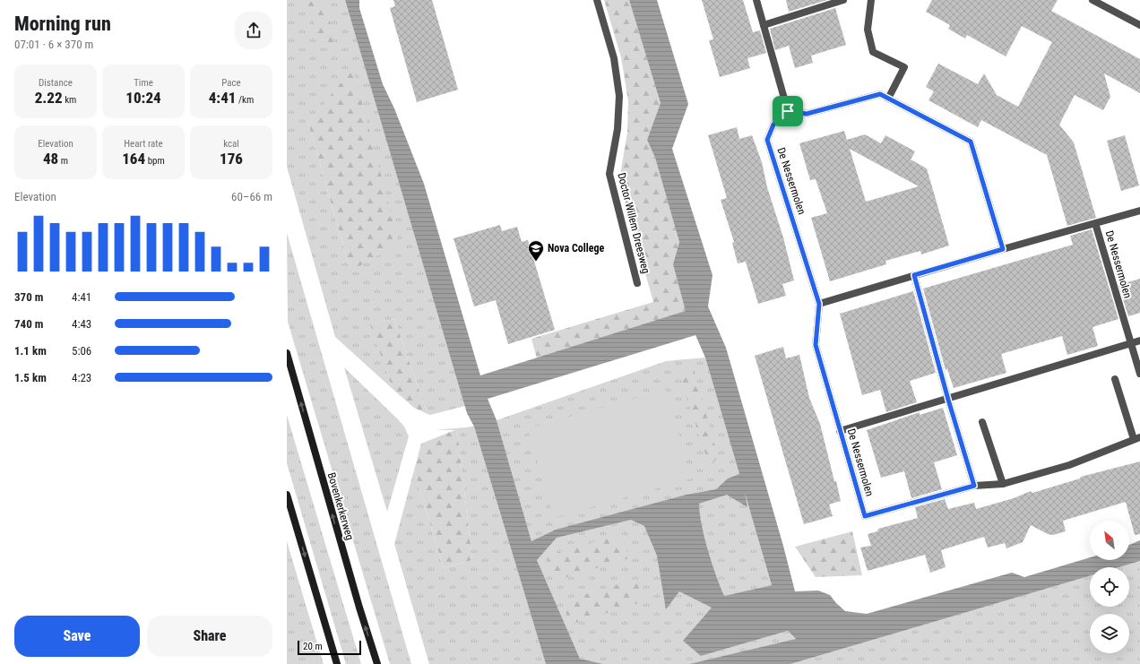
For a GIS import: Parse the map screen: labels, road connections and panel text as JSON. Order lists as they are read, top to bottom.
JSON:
{
  "streets": {
    "main road": ["Bovenkerkerweg"],
    "street": ["De Nessermolen", "Doctor Willem Dreesweg"]
  },
  "places": {
    "school or university": ["Nova College"]
  },
  "scale_bar": "20 m",
  "north": "top left",
  "page": {
    "heading": ["Morning run", "07:01 · 6 × 370 m"],
    "stats": [
      ["Distance", "2.22 km"],
      ["Time", "10:24"],
      ["Pace", "4:41 /km"],
      ["Elevation", "48 m"],
      ["Heart rate", "164 bpm"],
      ["kcal", "176"]
    ],
    "chart": ["Elevation", "60–66 m"],
    "list": [
      {
        "name": "370 m",
        "note": "4:41"
      },
      {
        "name": "740 m",
        "note": "4:43"
      },
      {
        "name": "1.1 km",
        "note": "5:06"
      },
      {
        "name": "1.5 km",
        "note": "4:23"
      }
    ],
    "buttons": ["Save", "Share"],
    "scale": "20 m"
  }
}
